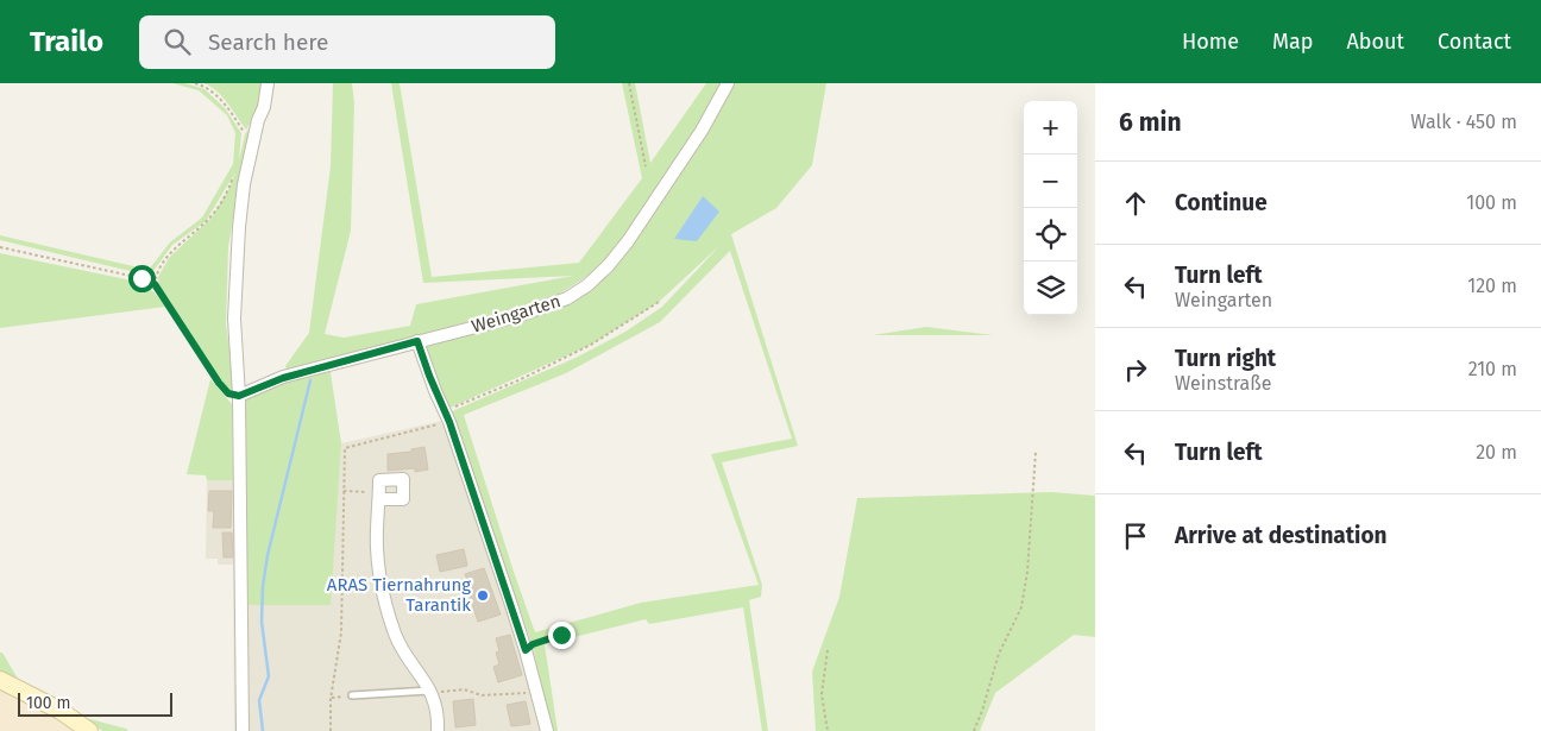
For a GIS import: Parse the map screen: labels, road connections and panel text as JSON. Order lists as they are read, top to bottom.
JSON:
{
  "streets": {
    "street": ["Weingarten"]
  },
  "places": ["ARAS Tiernahrung Tarantik"],
  "scale_bar": "100 m",
  "page": {
    "header": "Trailo",
    "search": "Search here",
    "nav": [
      "Home",
      "Map",
      "About",
      "Contact"
    ],
    "heading": ["6 min", "Walk · 450 m"],
    "map_buttons": ["+", "−"],
    "list": [
      ["Continue", "100 m"],
      ["Turn left", "Weingarten", "120 m"],
      ["Turn right", "Weinstraße", "210 m"],
      ["Turn left", "20 m"],
      "Arrive at destination"
    ],
    "scale": "100 m"
  }
}
